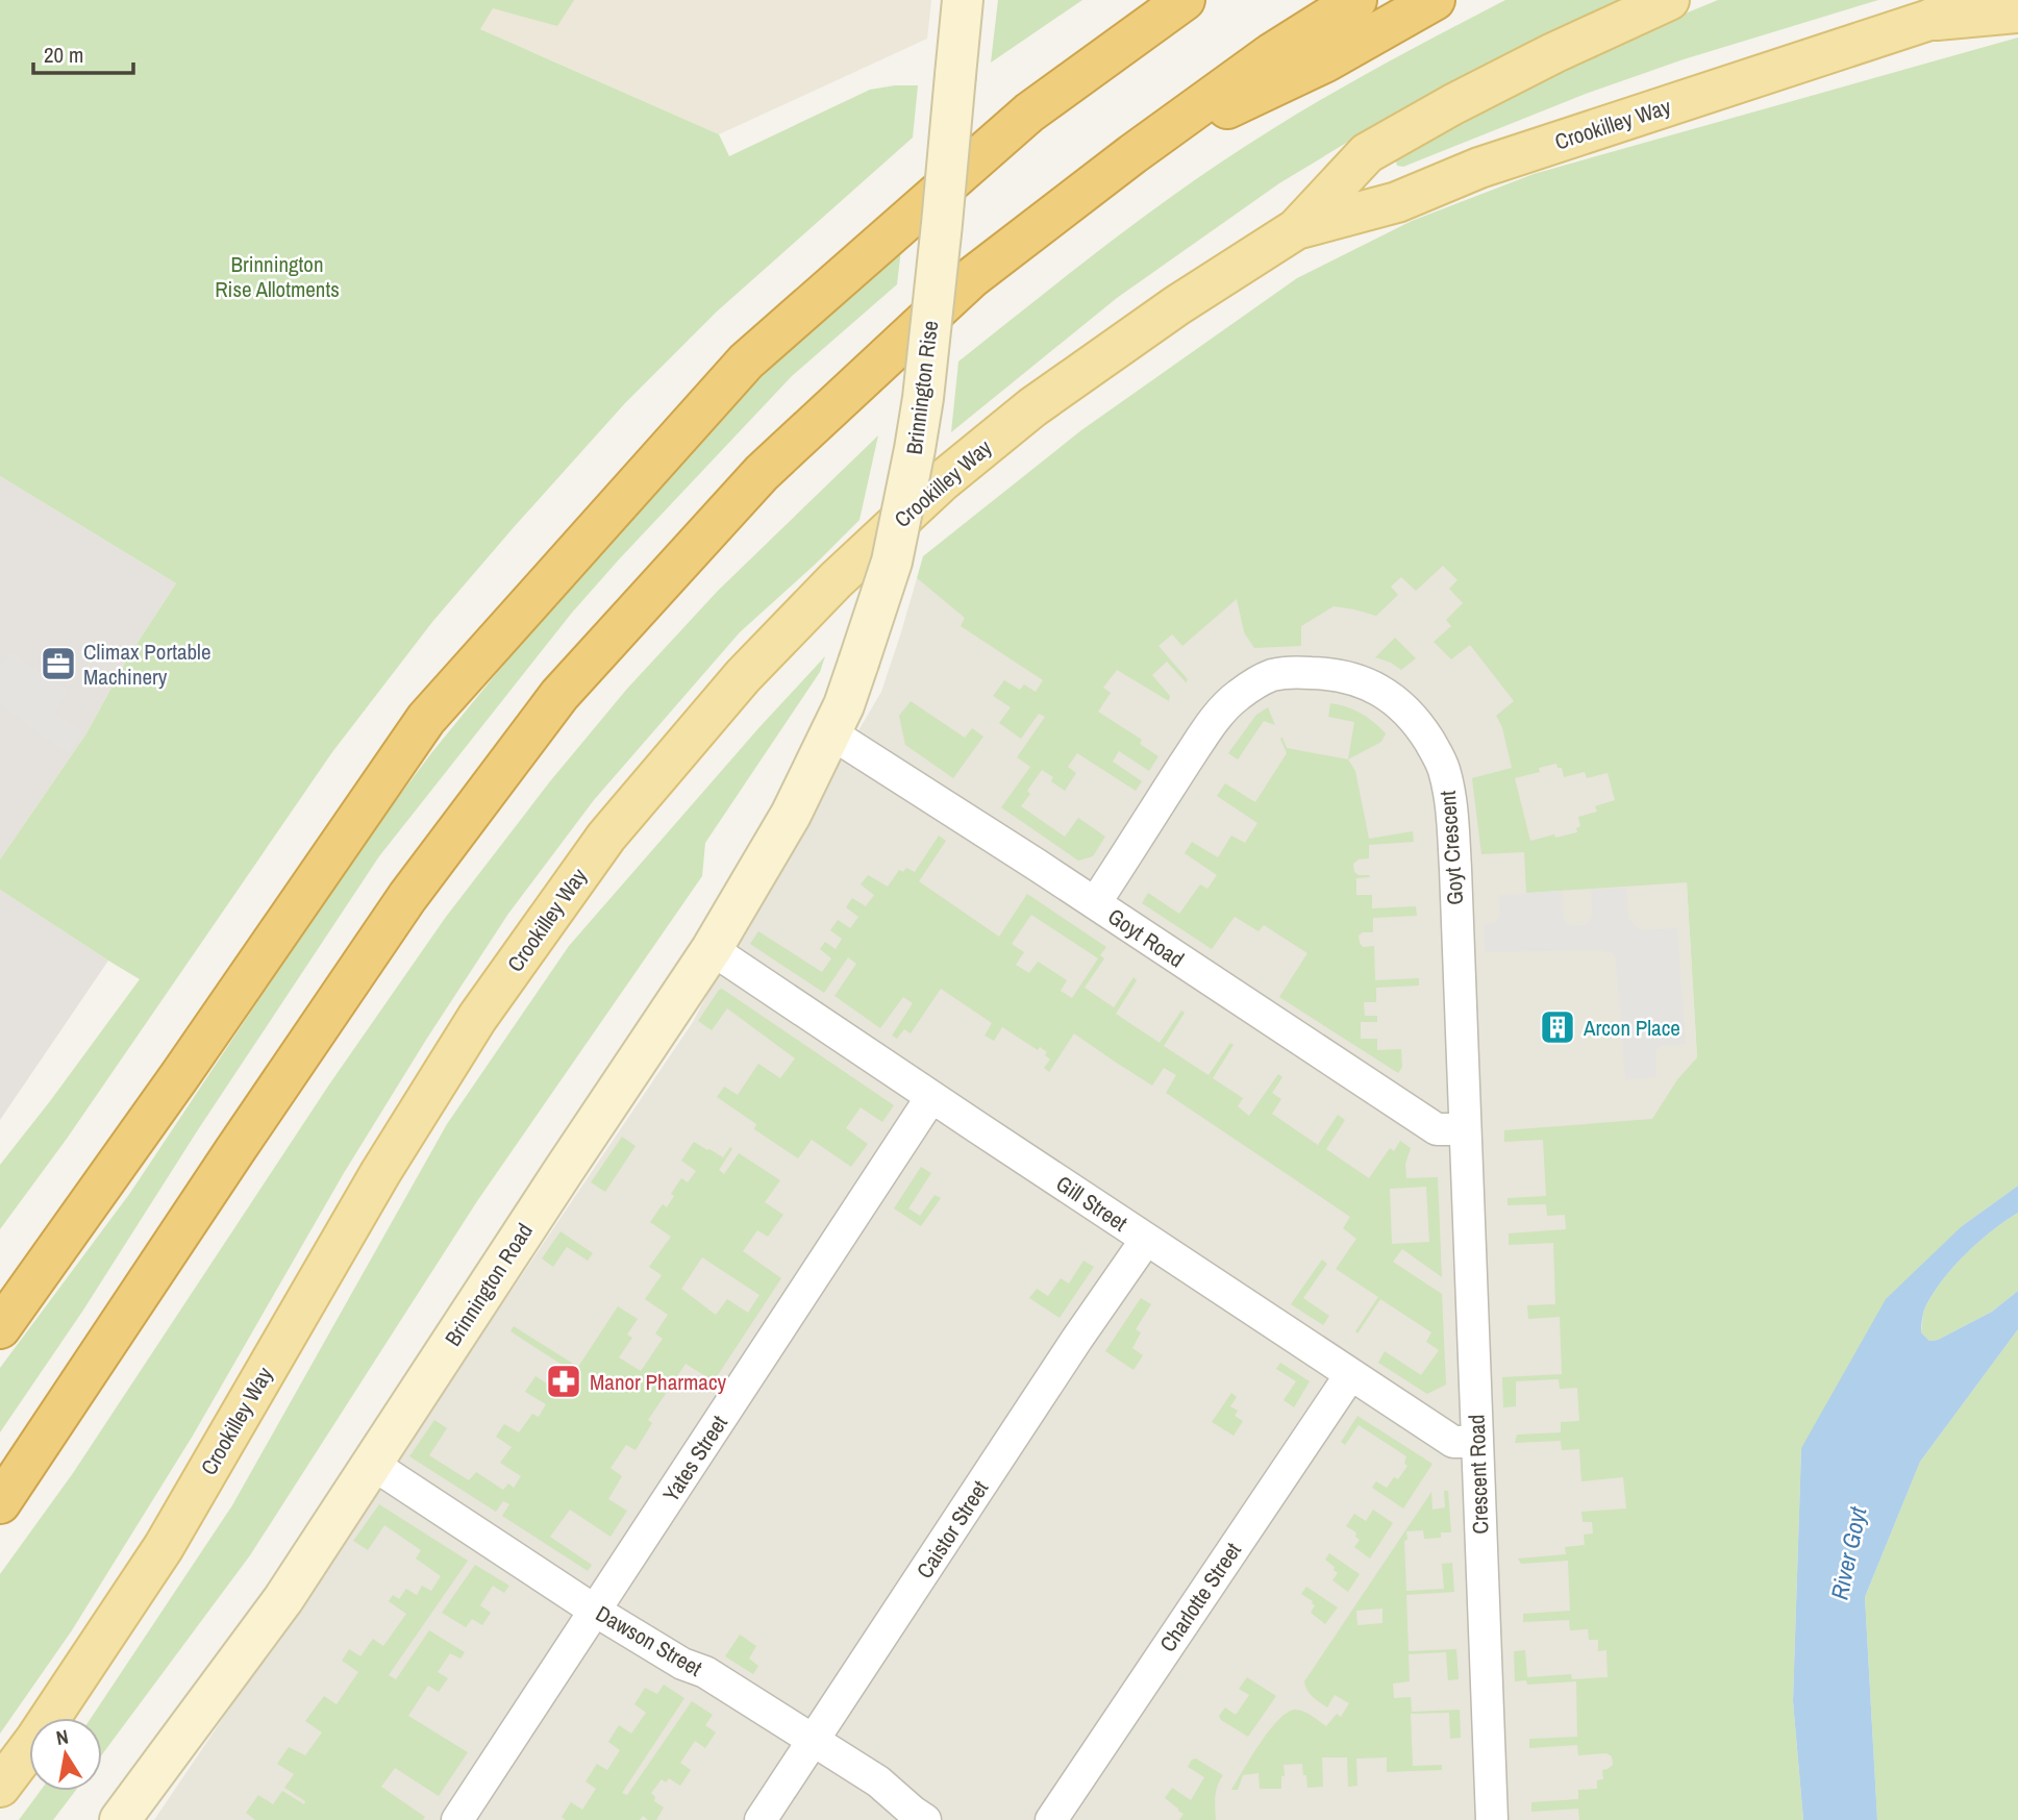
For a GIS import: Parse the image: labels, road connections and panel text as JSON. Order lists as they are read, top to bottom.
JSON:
{
  "streets": {
    "main road": ["Crookilley Way"],
    "street": [
      "Brinnington Rise",
      "Goyt Crescent",
      "Goyt Road",
      "Gill Street",
      "Brinnington Road",
      "Yates Street",
      "Crescent Road",
      "Caistor Street",
      "Charlotte Street",
      "Dawson Street"
    ]
  },
  "crossings": [
    ["Brinnington Rise", "Goyt Road"],
    ["Brinnington Rise", "Brinnington Road"],
    ["Goyt Crescent", "Goyt Road"],
    ["Goyt Crescent", "Crescent Road"],
    ["Goyt Road", "Brinnington Road"],
    ["Goyt Road", "Crescent Road"],
    ["Gill Street", "Brinnington Road"],
    ["Gill Street", "Yates Street"],
    ["Gill Street", "Crescent Road"],
    ["Gill Street", "Caistor Street"],
    ["Gill Street", "Charlotte Street"],
    ["Brinnington Road", "Dawson Street"],
    ["Yates Street", "Dawson Street"],
    ["Caistor Street", "Dawson Street"]
  ],
  "water": ["River Goyt"],
  "parks": ["Brinnington Rise Allotments"],
  "places": {
    "office": ["Climax Portable Machinery"],
    "building": ["Arcon Place"],
    "pharmacy": ["Manor Pharmacy"]
  },
  "scale_bar": "20 m",
  "north": "top"
}
